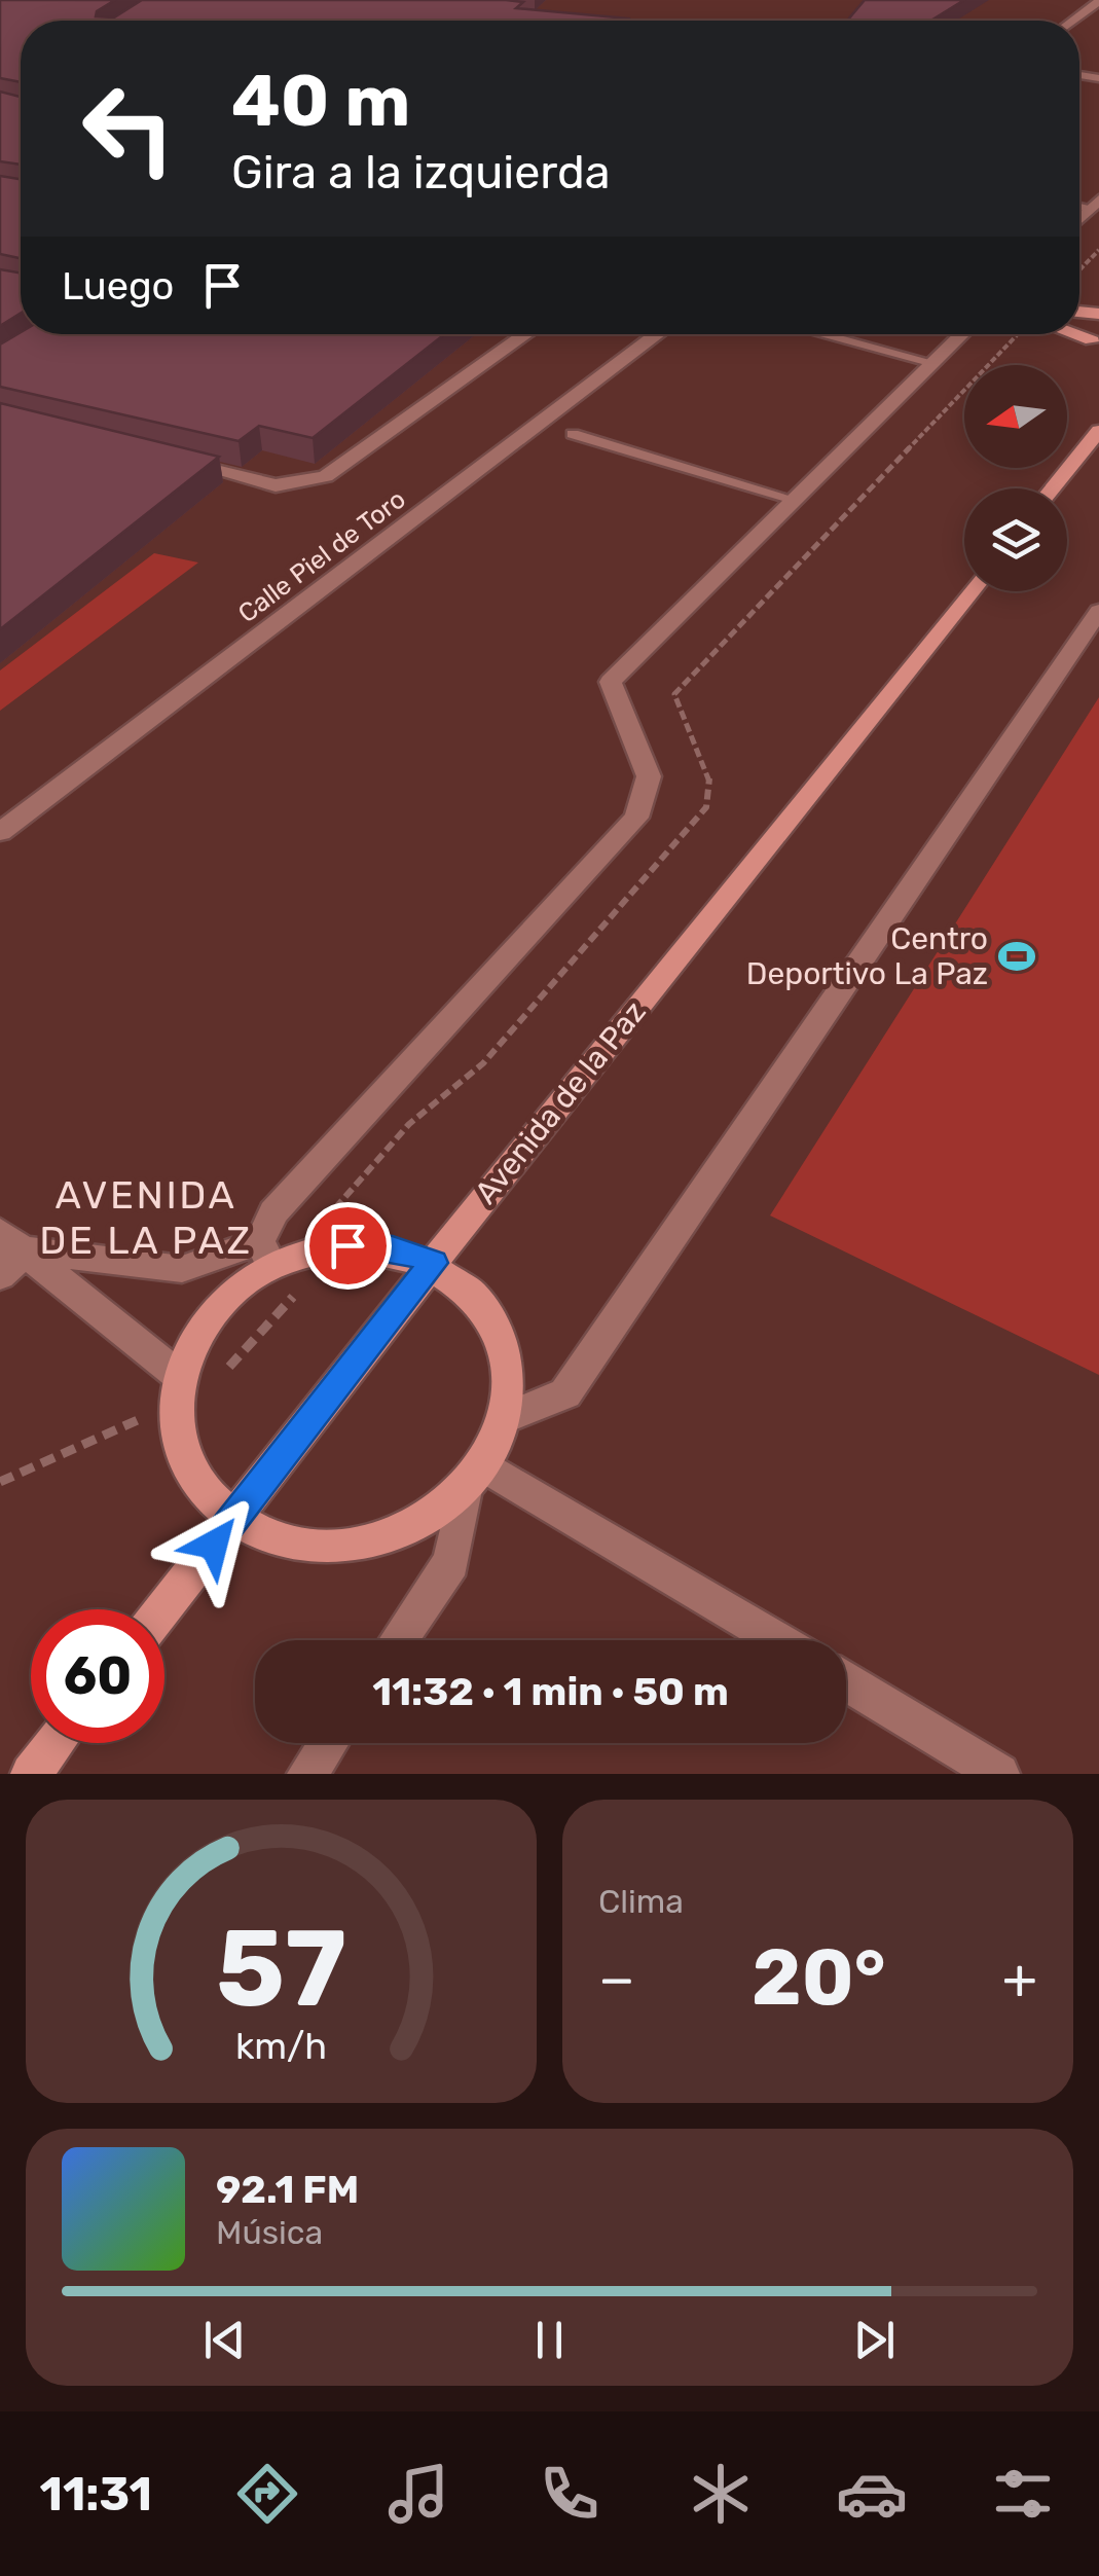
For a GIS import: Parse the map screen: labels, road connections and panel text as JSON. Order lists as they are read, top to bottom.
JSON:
{
  "streets": {
    "main road": ["Avenida de la Paz"],
    "street": ["Calle Piel de Toro"]
  },
  "districts": ["AVENIDA DE LA PAZ"],
  "places": {
    "sports": ["Centro Deportivo La Paz"]
  },
  "north": "left",
  "page": {
    "turn": ["40 m", "Gira a la izquierda"],
    "then": "Luego",
    "limit": "60",
    "trip": "11:32 · 1 min · 50 m",
    "tile": "Clima",
    "heat": ["−", "20°", "+"],
    "song": ["92.1 FM", "Música"],
    "tabs": "11:31",
    "gauge": ["57", "km/h"]
  }
}
